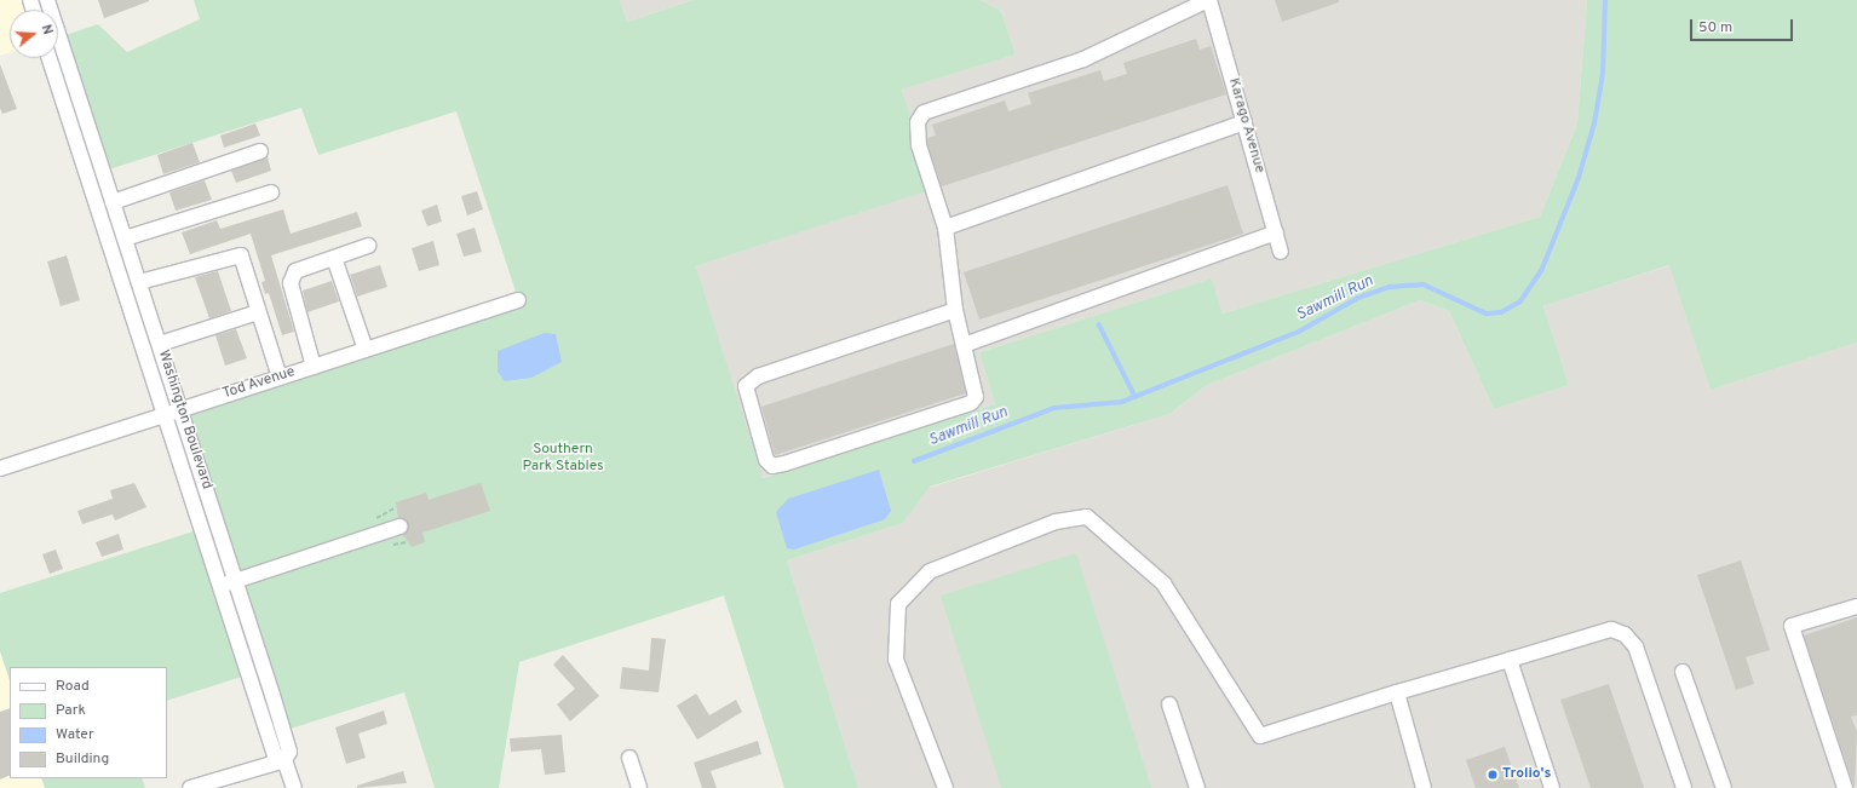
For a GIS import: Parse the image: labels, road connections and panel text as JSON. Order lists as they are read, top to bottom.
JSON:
{
  "streets": {
    "street": ["Karago Avenue", "Tod Avenue", "Washington Boulevard"]
  },
  "crossings": [
    ["Tod Avenue", "Washington Boulevard"]
  ],
  "water": ["Sawmill Run"],
  "parks": ["Southern Park Stables"],
  "places": ["Trolio's"],
  "legend": [
    "Road",
    "Park",
    "Water",
    "Building"
  ],
  "scale_bar": "50 m",
  "north": "right"
}
